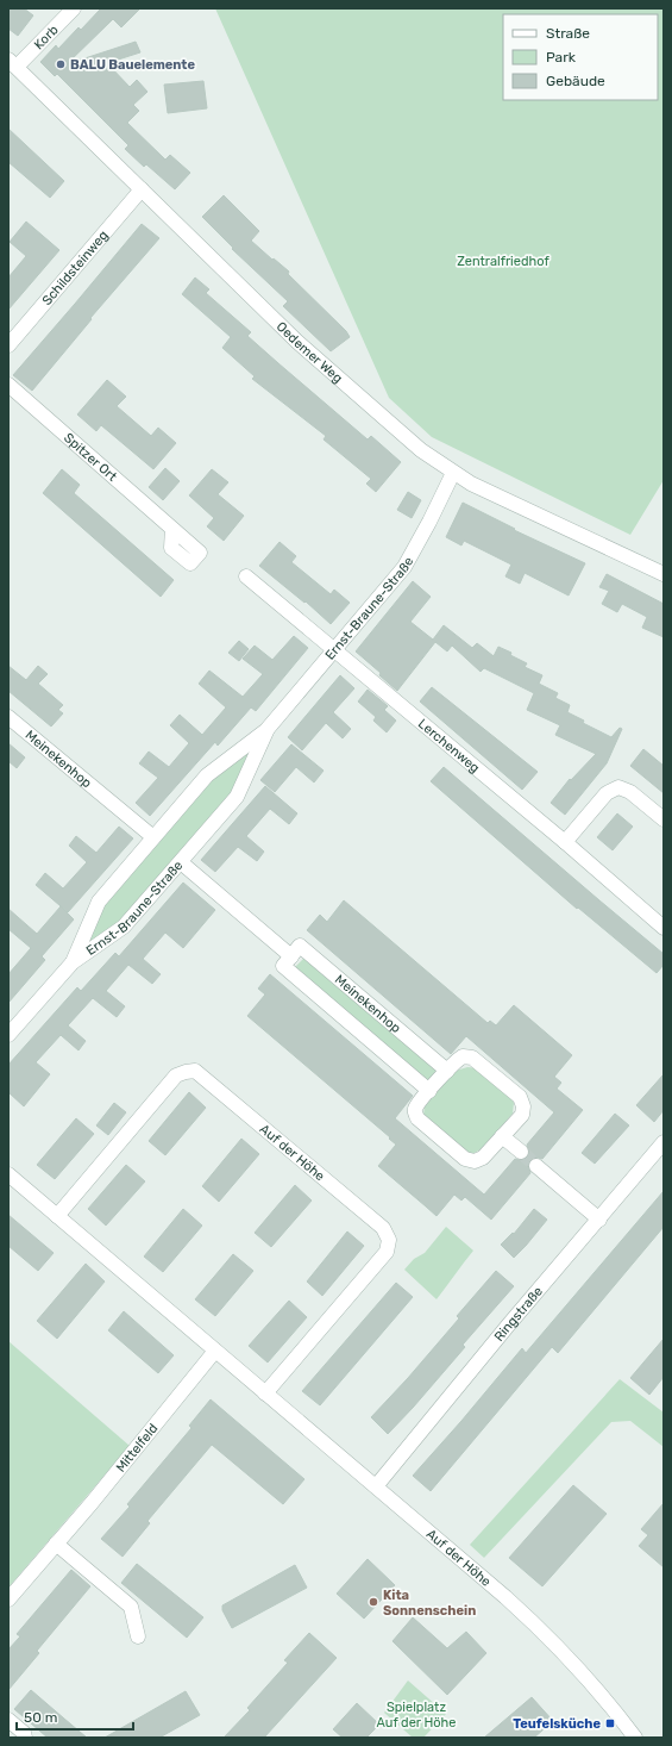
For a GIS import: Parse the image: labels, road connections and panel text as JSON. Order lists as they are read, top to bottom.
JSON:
{
  "streets": {
    "street": [
      "Korb",
      "Schildsteinweg",
      "Oedemer Weg",
      "Spitzer Ort",
      "Ernst-Braune-Straße",
      "Lerchenweg",
      "Meinekenhop",
      "Auf der Höhe",
      "Ringstraße",
      "Mittelfeld"
    ]
  },
  "crossings": [
    ["Korb", "Oedemer Weg"],
    ["Schildsteinweg", "Oedemer Weg"],
    ["Oedemer Weg", "Ernst-Braune-Straße"],
    ["Ernst-Braune-Straße", "Lerchenweg"],
    ["Ernst-Braune-Straße", "Meinekenhop"],
    ["Auf der Höhe", "Ringstraße"],
    ["Auf der Höhe", "Mittelfeld"]
  ],
  "parks": ["Zentralfriedhof", "Spielplatz Auf der Höhe"],
  "places": {
    "other": ["BALU Bauelemente", "Kita Sonnenschein"],
    "transit": ["Teufelsküche"]
  },
  "legend": ["Straße", "Park", "Gebäude"],
  "scale_bar": "50 m"
}
